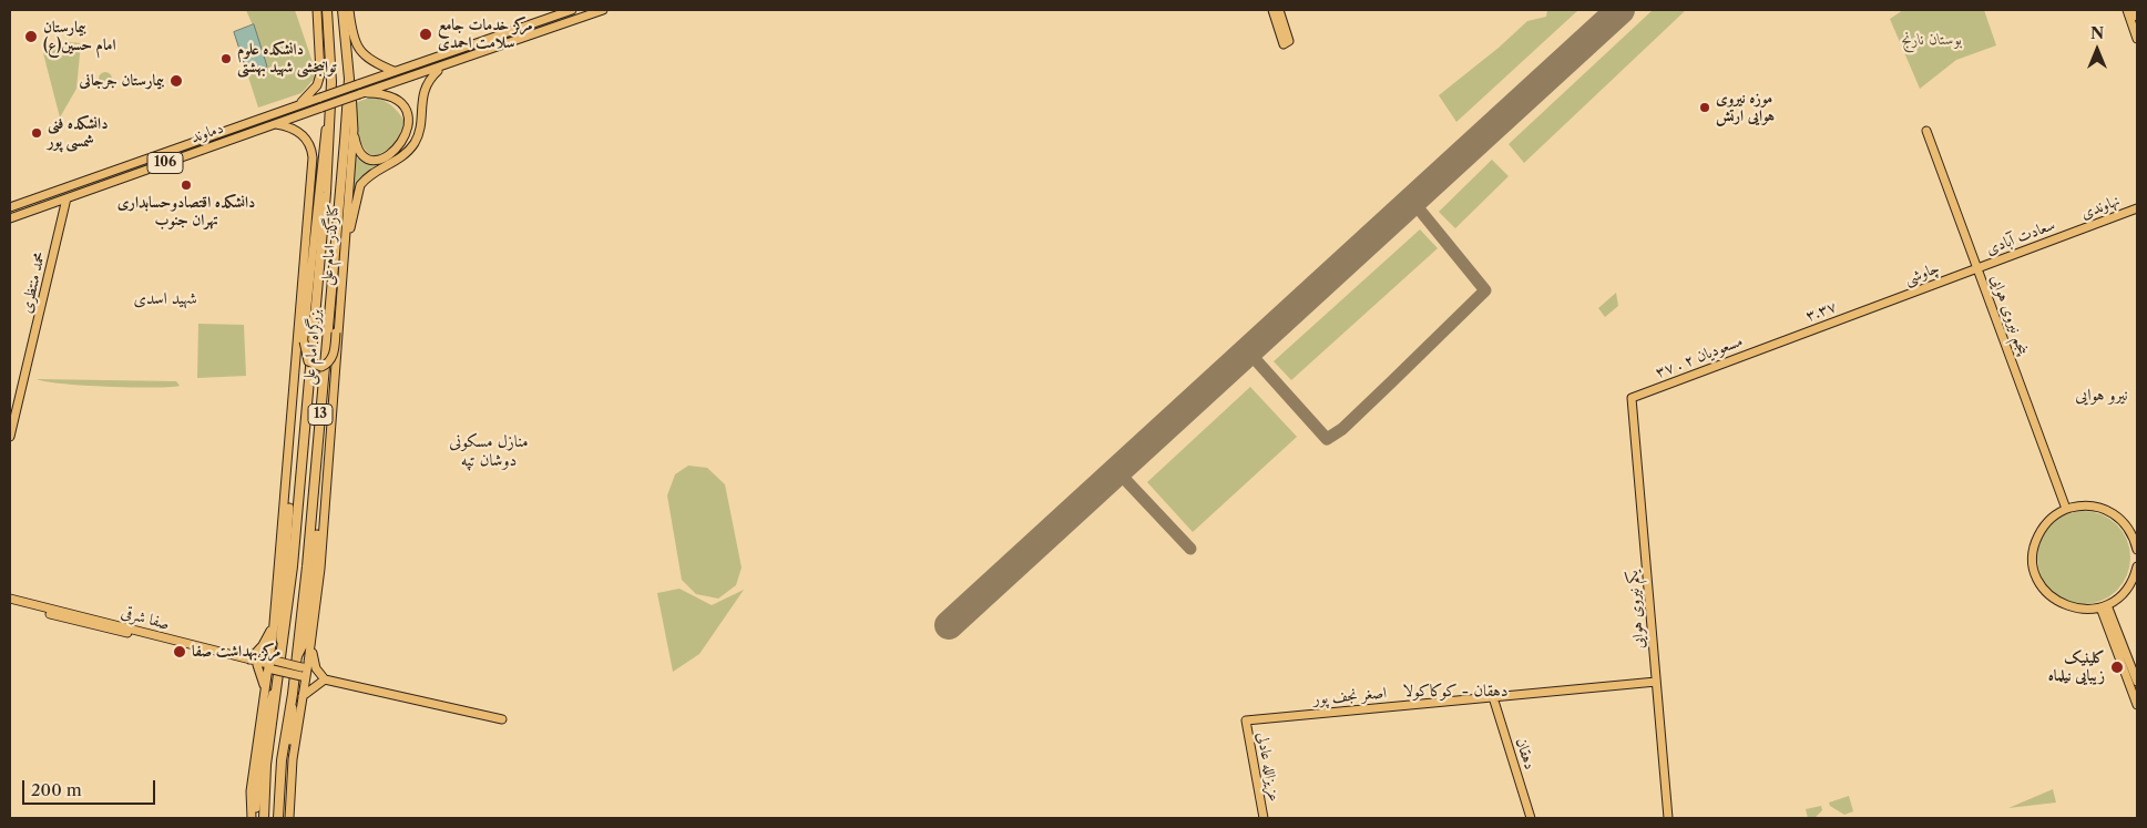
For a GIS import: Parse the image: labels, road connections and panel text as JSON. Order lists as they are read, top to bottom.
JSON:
{
  "streets": {
    "highway": ["بزرگراه امام علی", "13"],
    "main road": [
      "دماوند",
      "106",
      "نهاوندی",
      "سعادت آبادی",
      "کنارگذر امام علی",
      "چاوشی",
      "محمد منتظری",
      "۳.۳۷",
      "پنجم نیروی هوایی",
      "مسعودیان ۲ . ۳۷",
      "یکم نیروی هوایی",
      "صفا شرقی",
      "اصغر نجف پور",
      "دهقان",
      "عزیزالله عادلی"
    ]
  },
  "crossings": [
    ["دماوند", "106"],
    ["دماوند", "محمد منتظری"],
    ["نهاوندی", "سعادت آبادی"],
    ["سعادت آبادی", "چاوشی"],
    ["سعادت آبادی", "پنجم نیروی هوایی"],
    ["کنارگذر امام علی", "بزرگراه امام علی"],
    ["چاوشی", "۳.۳۷"],
    ["چاوشی", "پنجم نیروی هوایی"],
    ["۳.۳۷", "مسعودیان ۲ . ۳۷"],
    ["بزرگراه امام علی", "صفا شرقی"],
    ["مسعودیان ۲ . ۳۷", "یکم نیروی هوایی"],
    ["یکم نیروی هوایی", "اصغر نجف پور"],
    ["اصغر نجف پور", "دهقان"],
    ["اصغر نجف پور", "عزیزالله عادلی"]
  ],
  "districts": [
    "شهید اسدی",
    "نیرو هوایی",
    "منازل مسکونی دوشان تپه",
    "دهقان - کوکاکولا"
  ],
  "parks": ["بوستان نارنج"],
  "places": [
    "مرکز خدمات جامع سلامت احمدی",
    "بیمارستان امام حسین(ع)",
    "دانشکده علوم توانبخشی شهید بهشتی",
    "بیمارستان جرجانی",
    "موزه نیروی هوایی ارتش",
    "دانشکده فنی شمسی پور",
    "دانشکده اقتصادوحسابداری تهران جنوب",
    "مرکز بهداشت صفا",
    "کلینیک زیبایی نیلماه"
  ],
  "scale_bar": "200 m",
  "north": "top"
}
